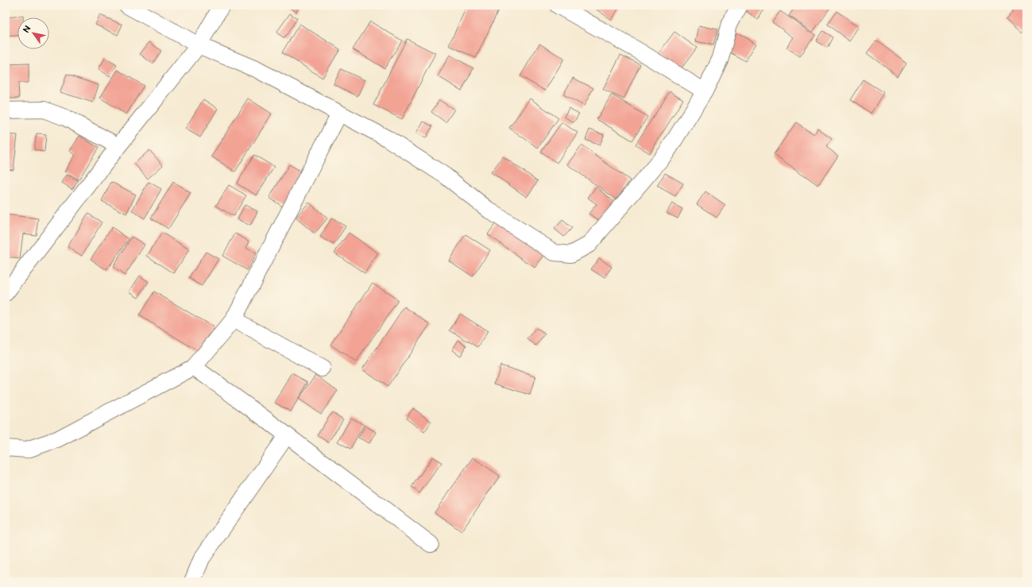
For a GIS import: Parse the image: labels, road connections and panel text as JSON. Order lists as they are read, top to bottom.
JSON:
{
  "north": "top left"
}
